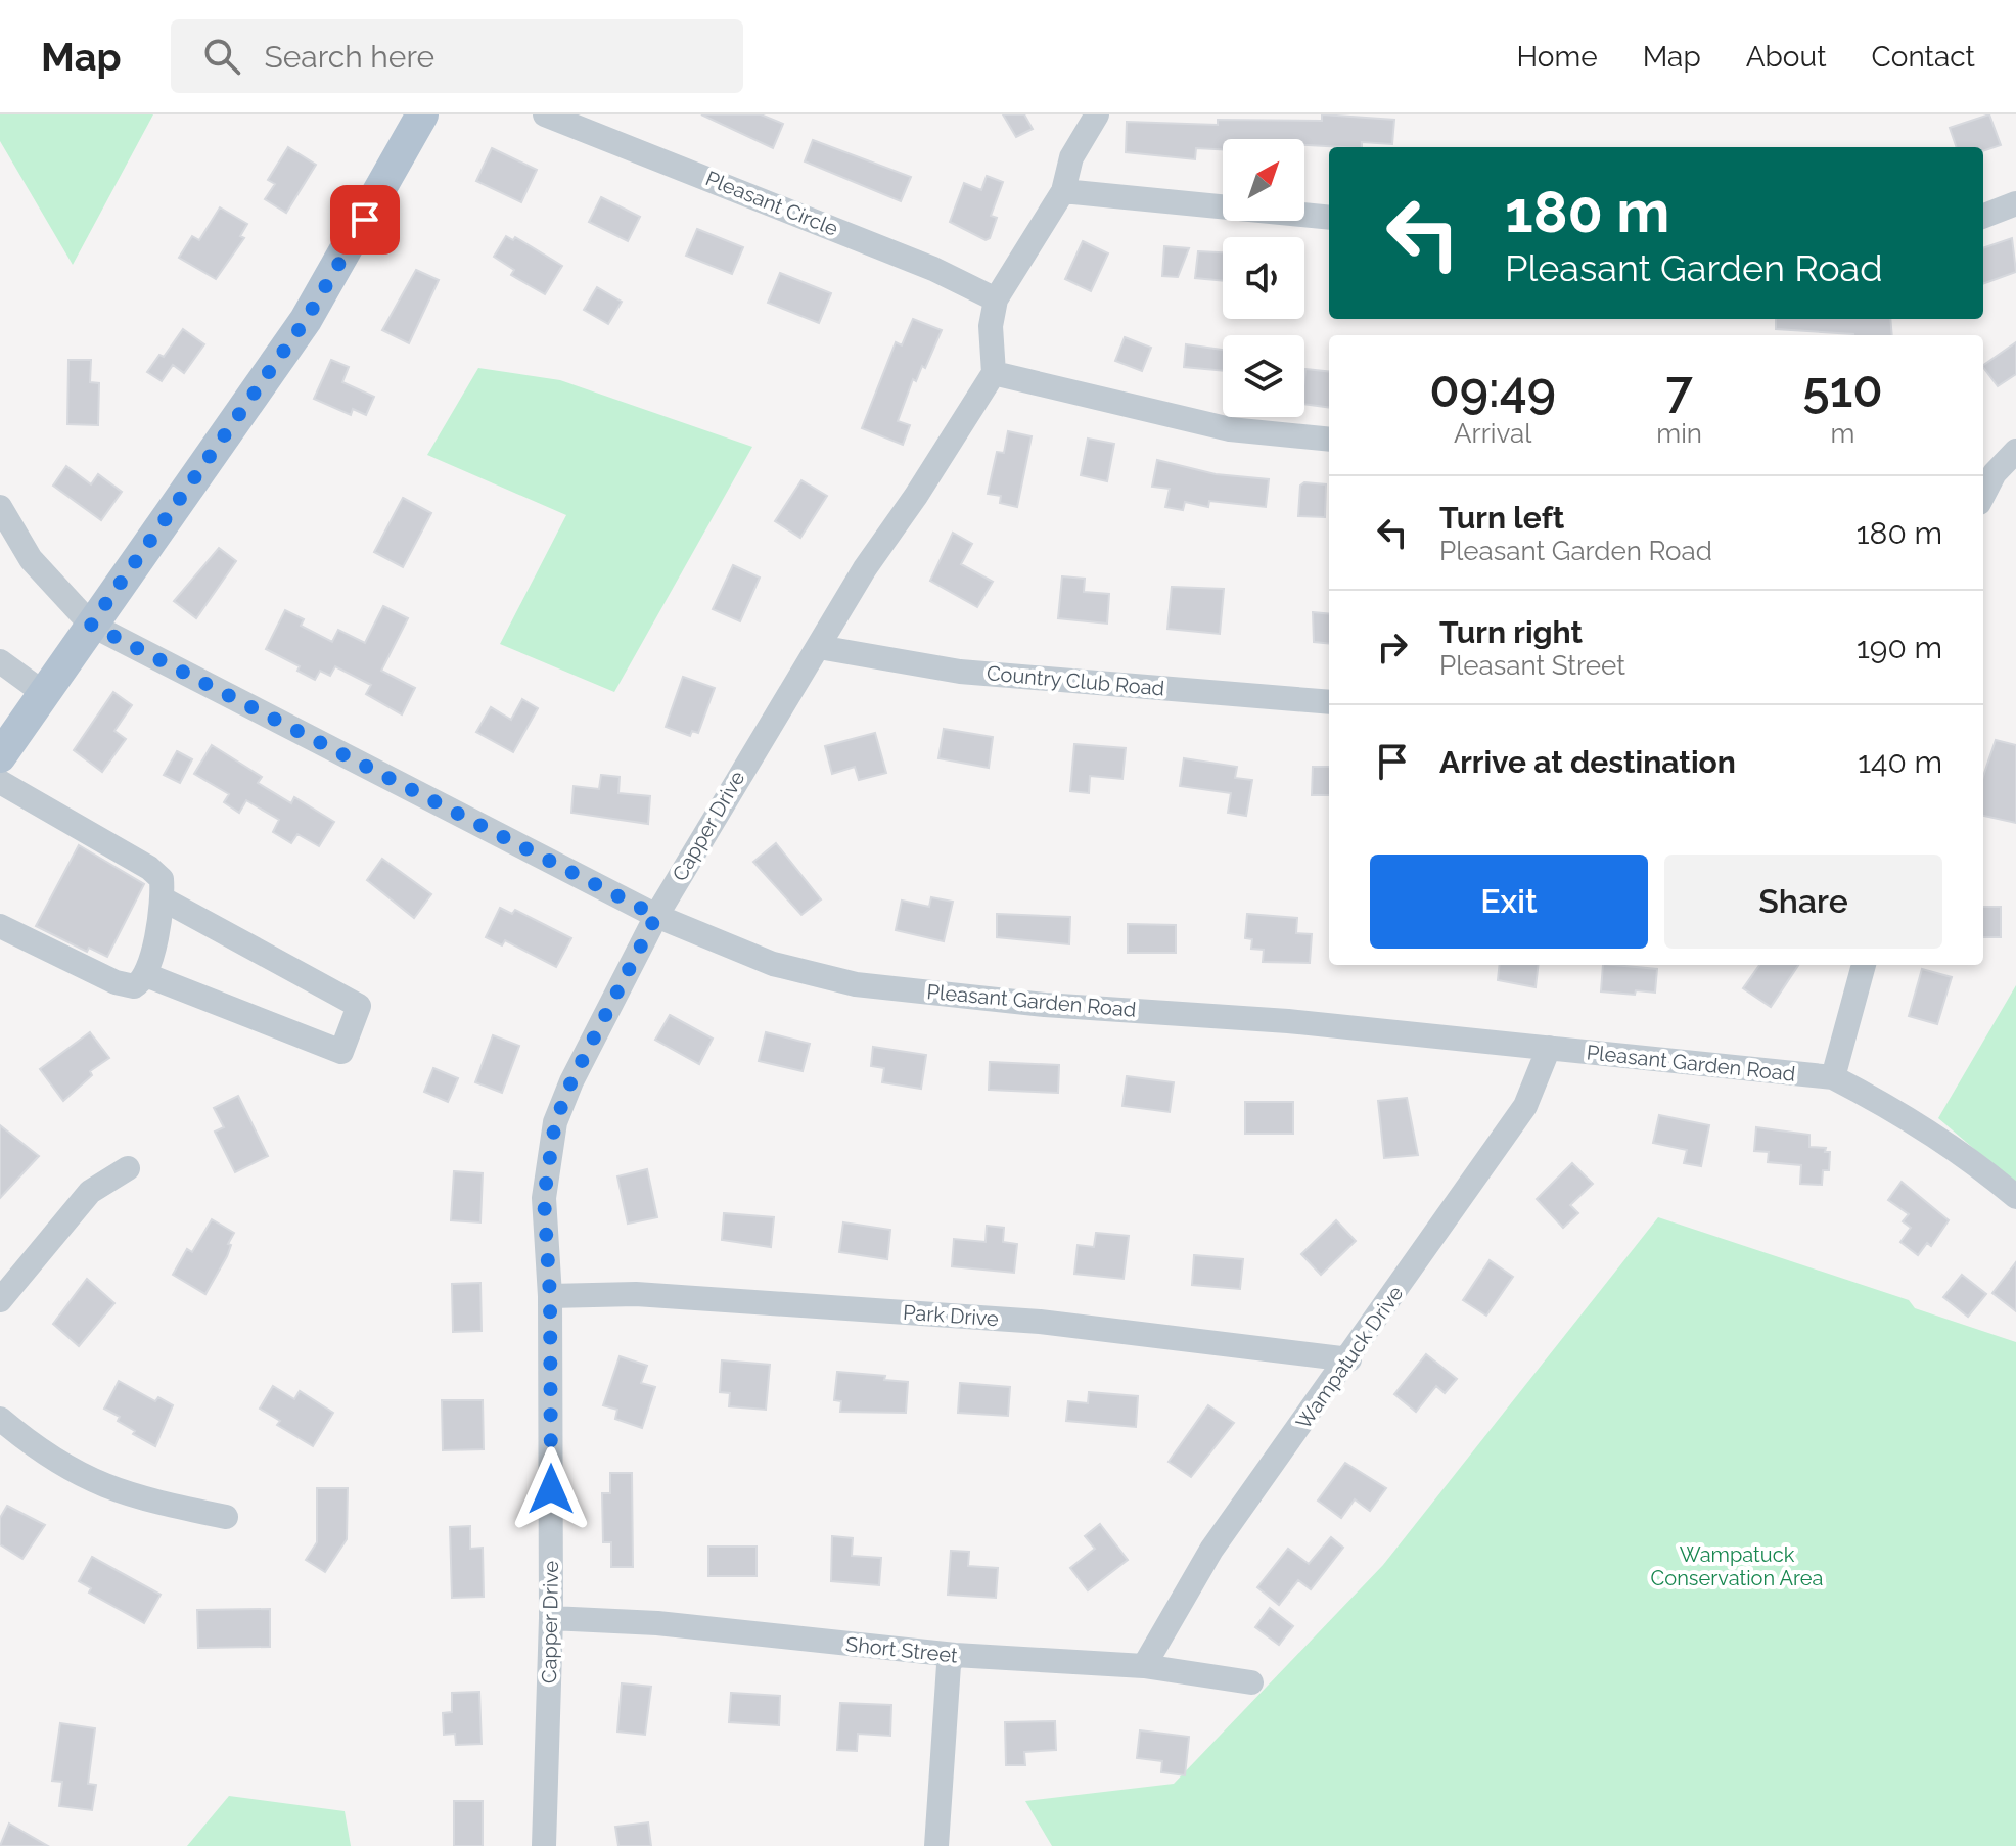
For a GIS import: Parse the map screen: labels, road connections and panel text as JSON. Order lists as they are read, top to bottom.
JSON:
{
  "streets": {
    "street": [
      "Pleasant Circle",
      "Country Club Road",
      "Capper Drive",
      "Pleasant Garden Road",
      "Park Drive",
      "Wampatuck Drive",
      "Short Street"
    ]
  },
  "crossings": [
    ["Country Club Road", "Capper Drive"],
    ["Capper Drive", "Pleasant Garden Road"],
    ["Capper Drive", "Park Drive"],
    ["Capper Drive", "Short Street"],
    ["Pleasant Garden Road", "Wampatuck Drive"],
    ["Park Drive", "Wampatuck Drive"],
    ["Wampatuck Drive", "Short Street"]
  ],
  "parks": ["Wampatuck Conservation Area"],
  "north": "top right",
  "page": {
    "header": "Map",
    "search": "Search here",
    "nav": [
      "Home",
      "Map",
      "About",
      "Contact"
    ],
    "turn": ["180 m", "Pleasant Garden Road"],
    "eta": [
      "09:49",
      "Arrival",
      "7",
      "min",
      "510",
      "m"
    ],
    "list": [
      {
        "name": "Turn left",
        "note": "Pleasant Garden Road",
        "value": "180 m"
      },
      {
        "name": "Turn right",
        "note": "Pleasant Street",
        "value": "190 m"
      },
      {
        "name": "Arrive at destination",
        "value": "140 m"
      }
    ],
    "buttons": ["Exit", "Share"]
  }
}
